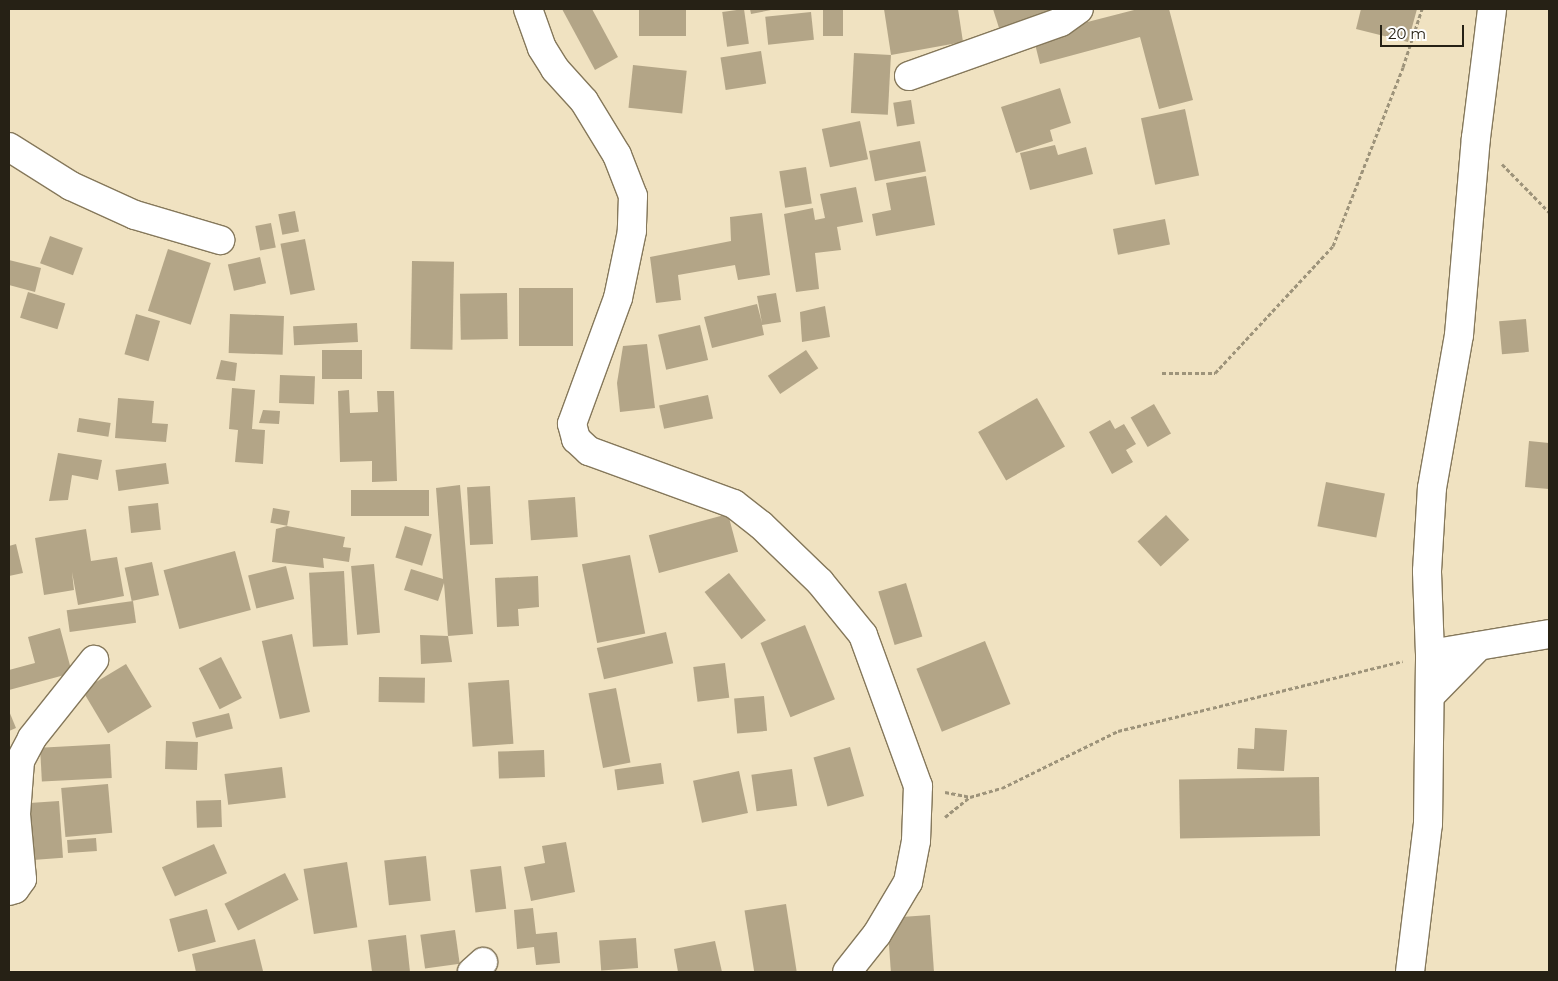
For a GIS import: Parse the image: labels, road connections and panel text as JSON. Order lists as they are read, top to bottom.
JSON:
{
  "scale_bar": "20 m"
}
